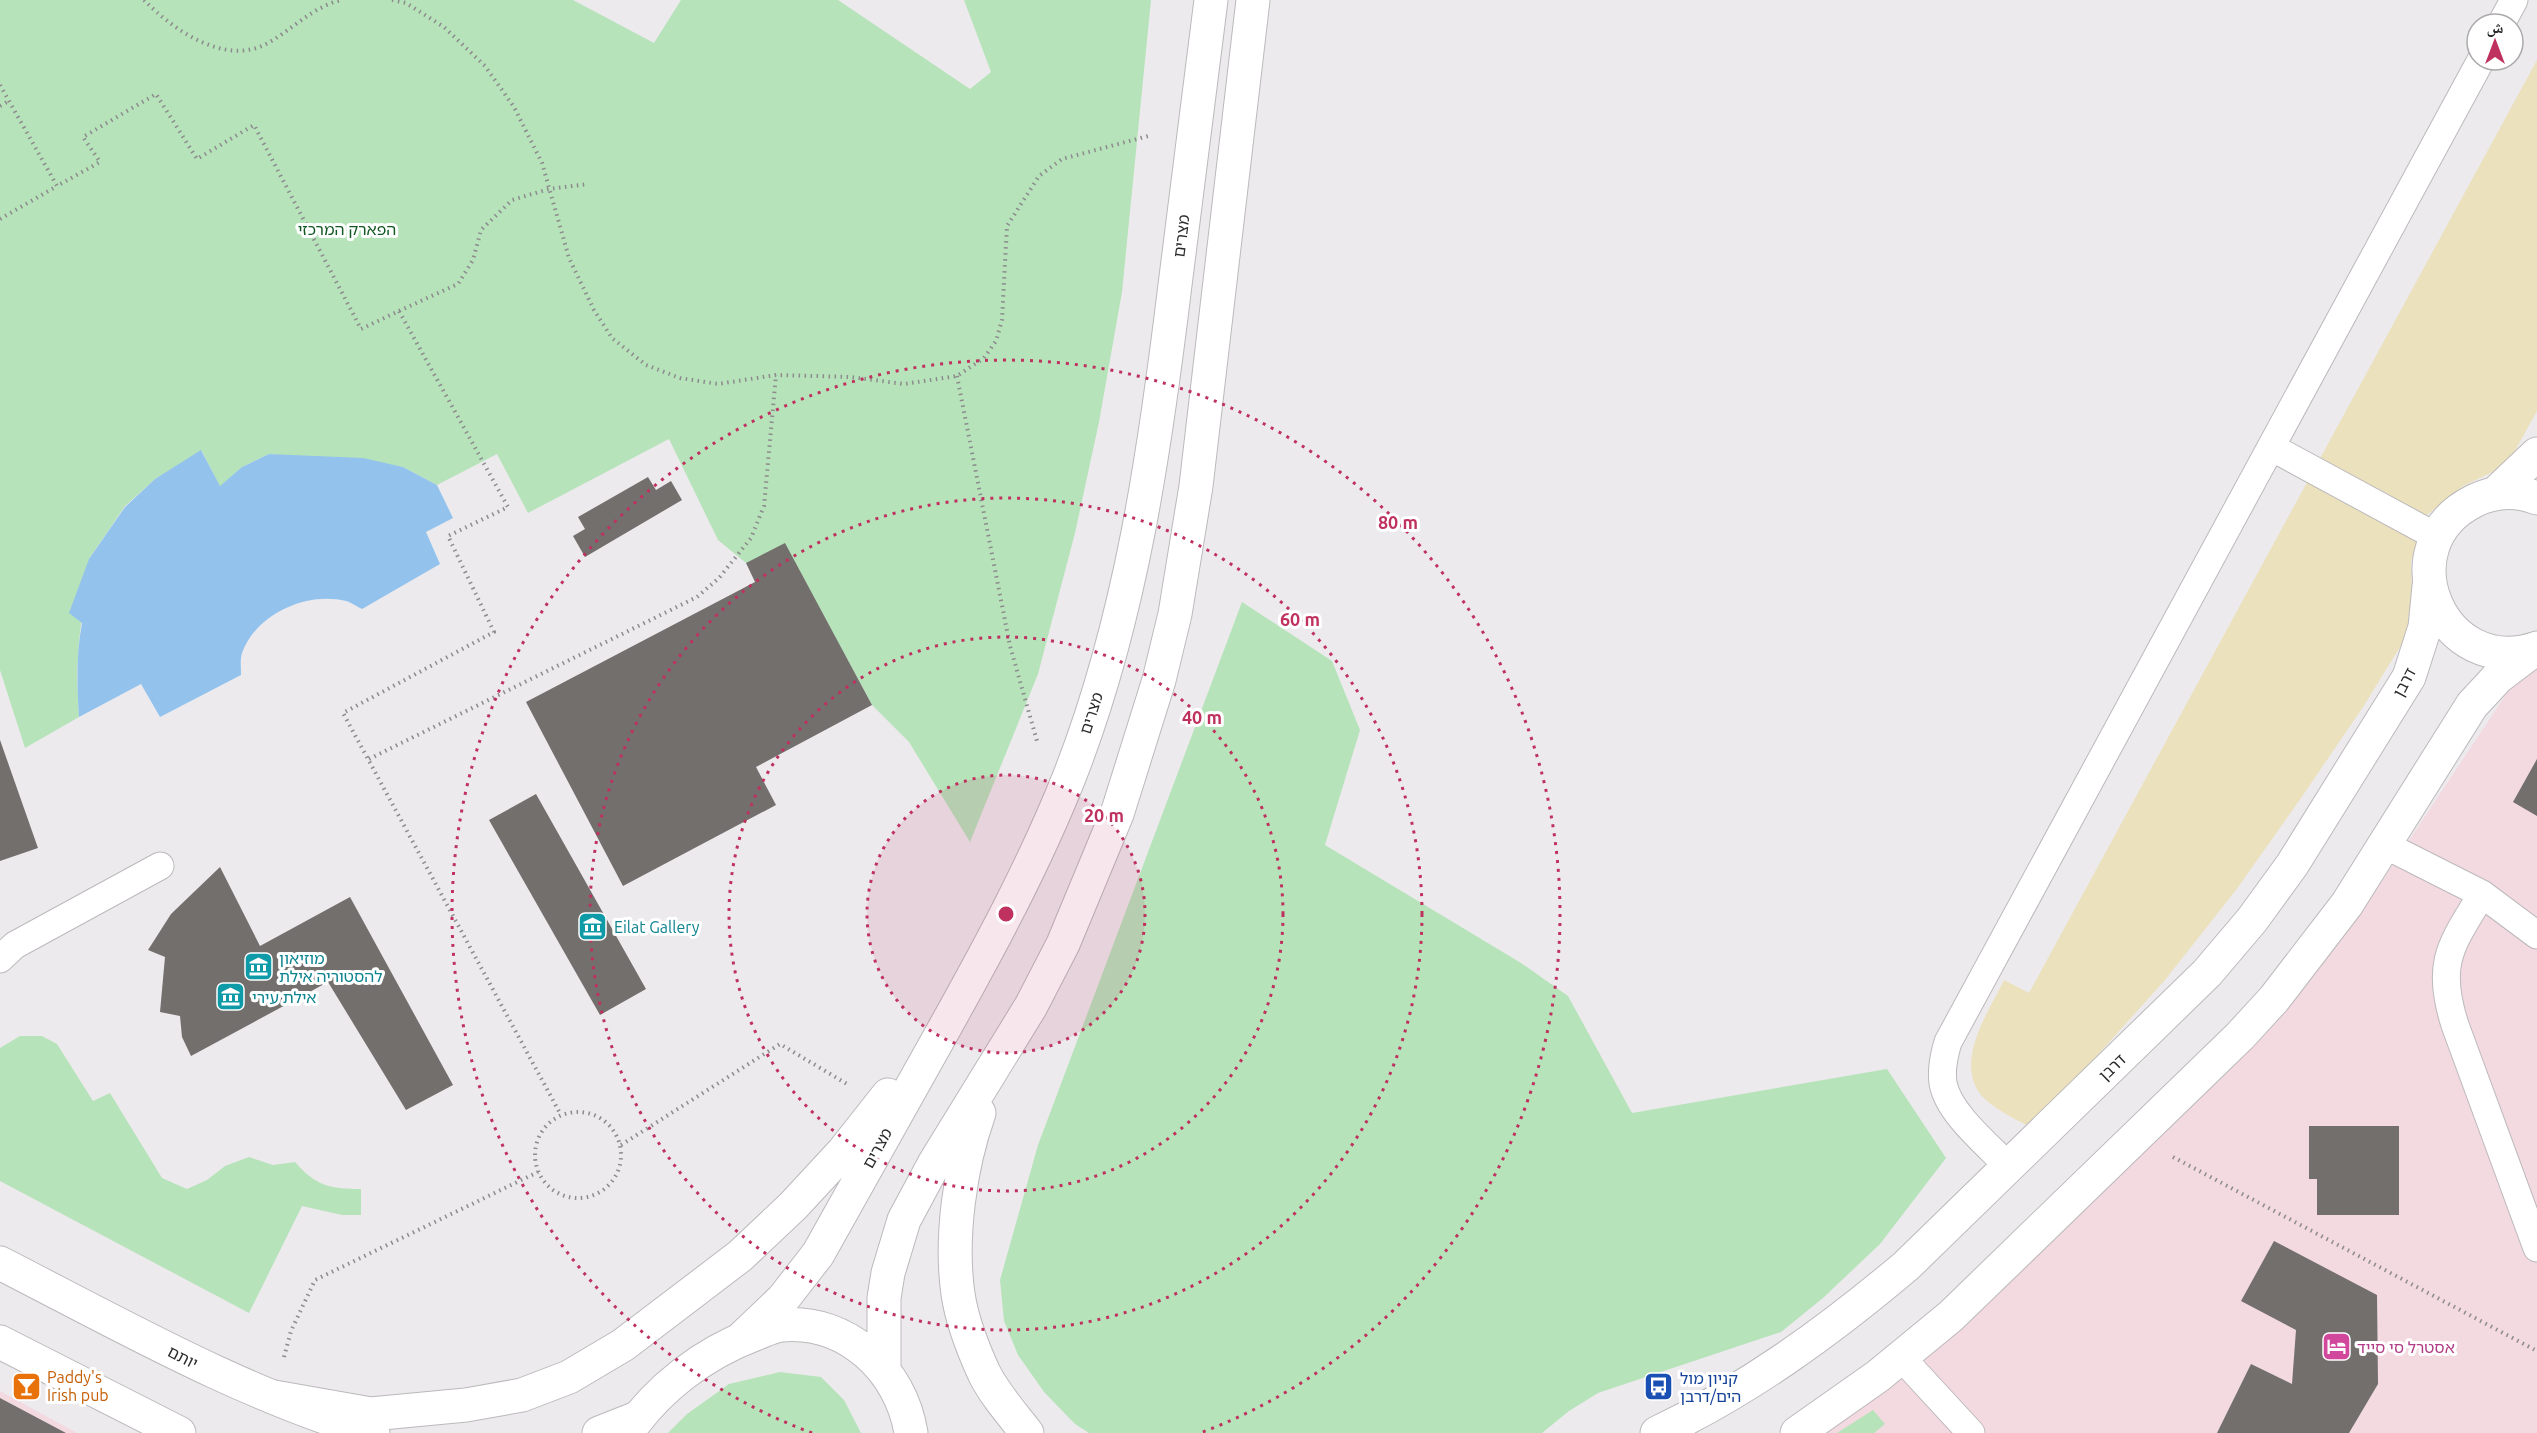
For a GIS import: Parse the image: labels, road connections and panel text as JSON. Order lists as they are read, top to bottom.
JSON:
{
  "streets": {
    "main road": ["מצרים", "דרבן", "יותם"]
  },
  "parks": ["הפארק המרכזי"],
  "places": {
    "museum": ["Eilat Gallery", "מוזיאון להסטוריה אילת", "אילת עירי"],
    "hotel": ["אסטרל סי סייד"],
    "bar": ["Paddy's Irish pub"],
    "bus stop": ["קניון מול הים/דרבן"]
  },
  "north": "top",
  "rings": [
    "80 m",
    "60 m",
    "40 m",
    "20 m"
  ]
}
